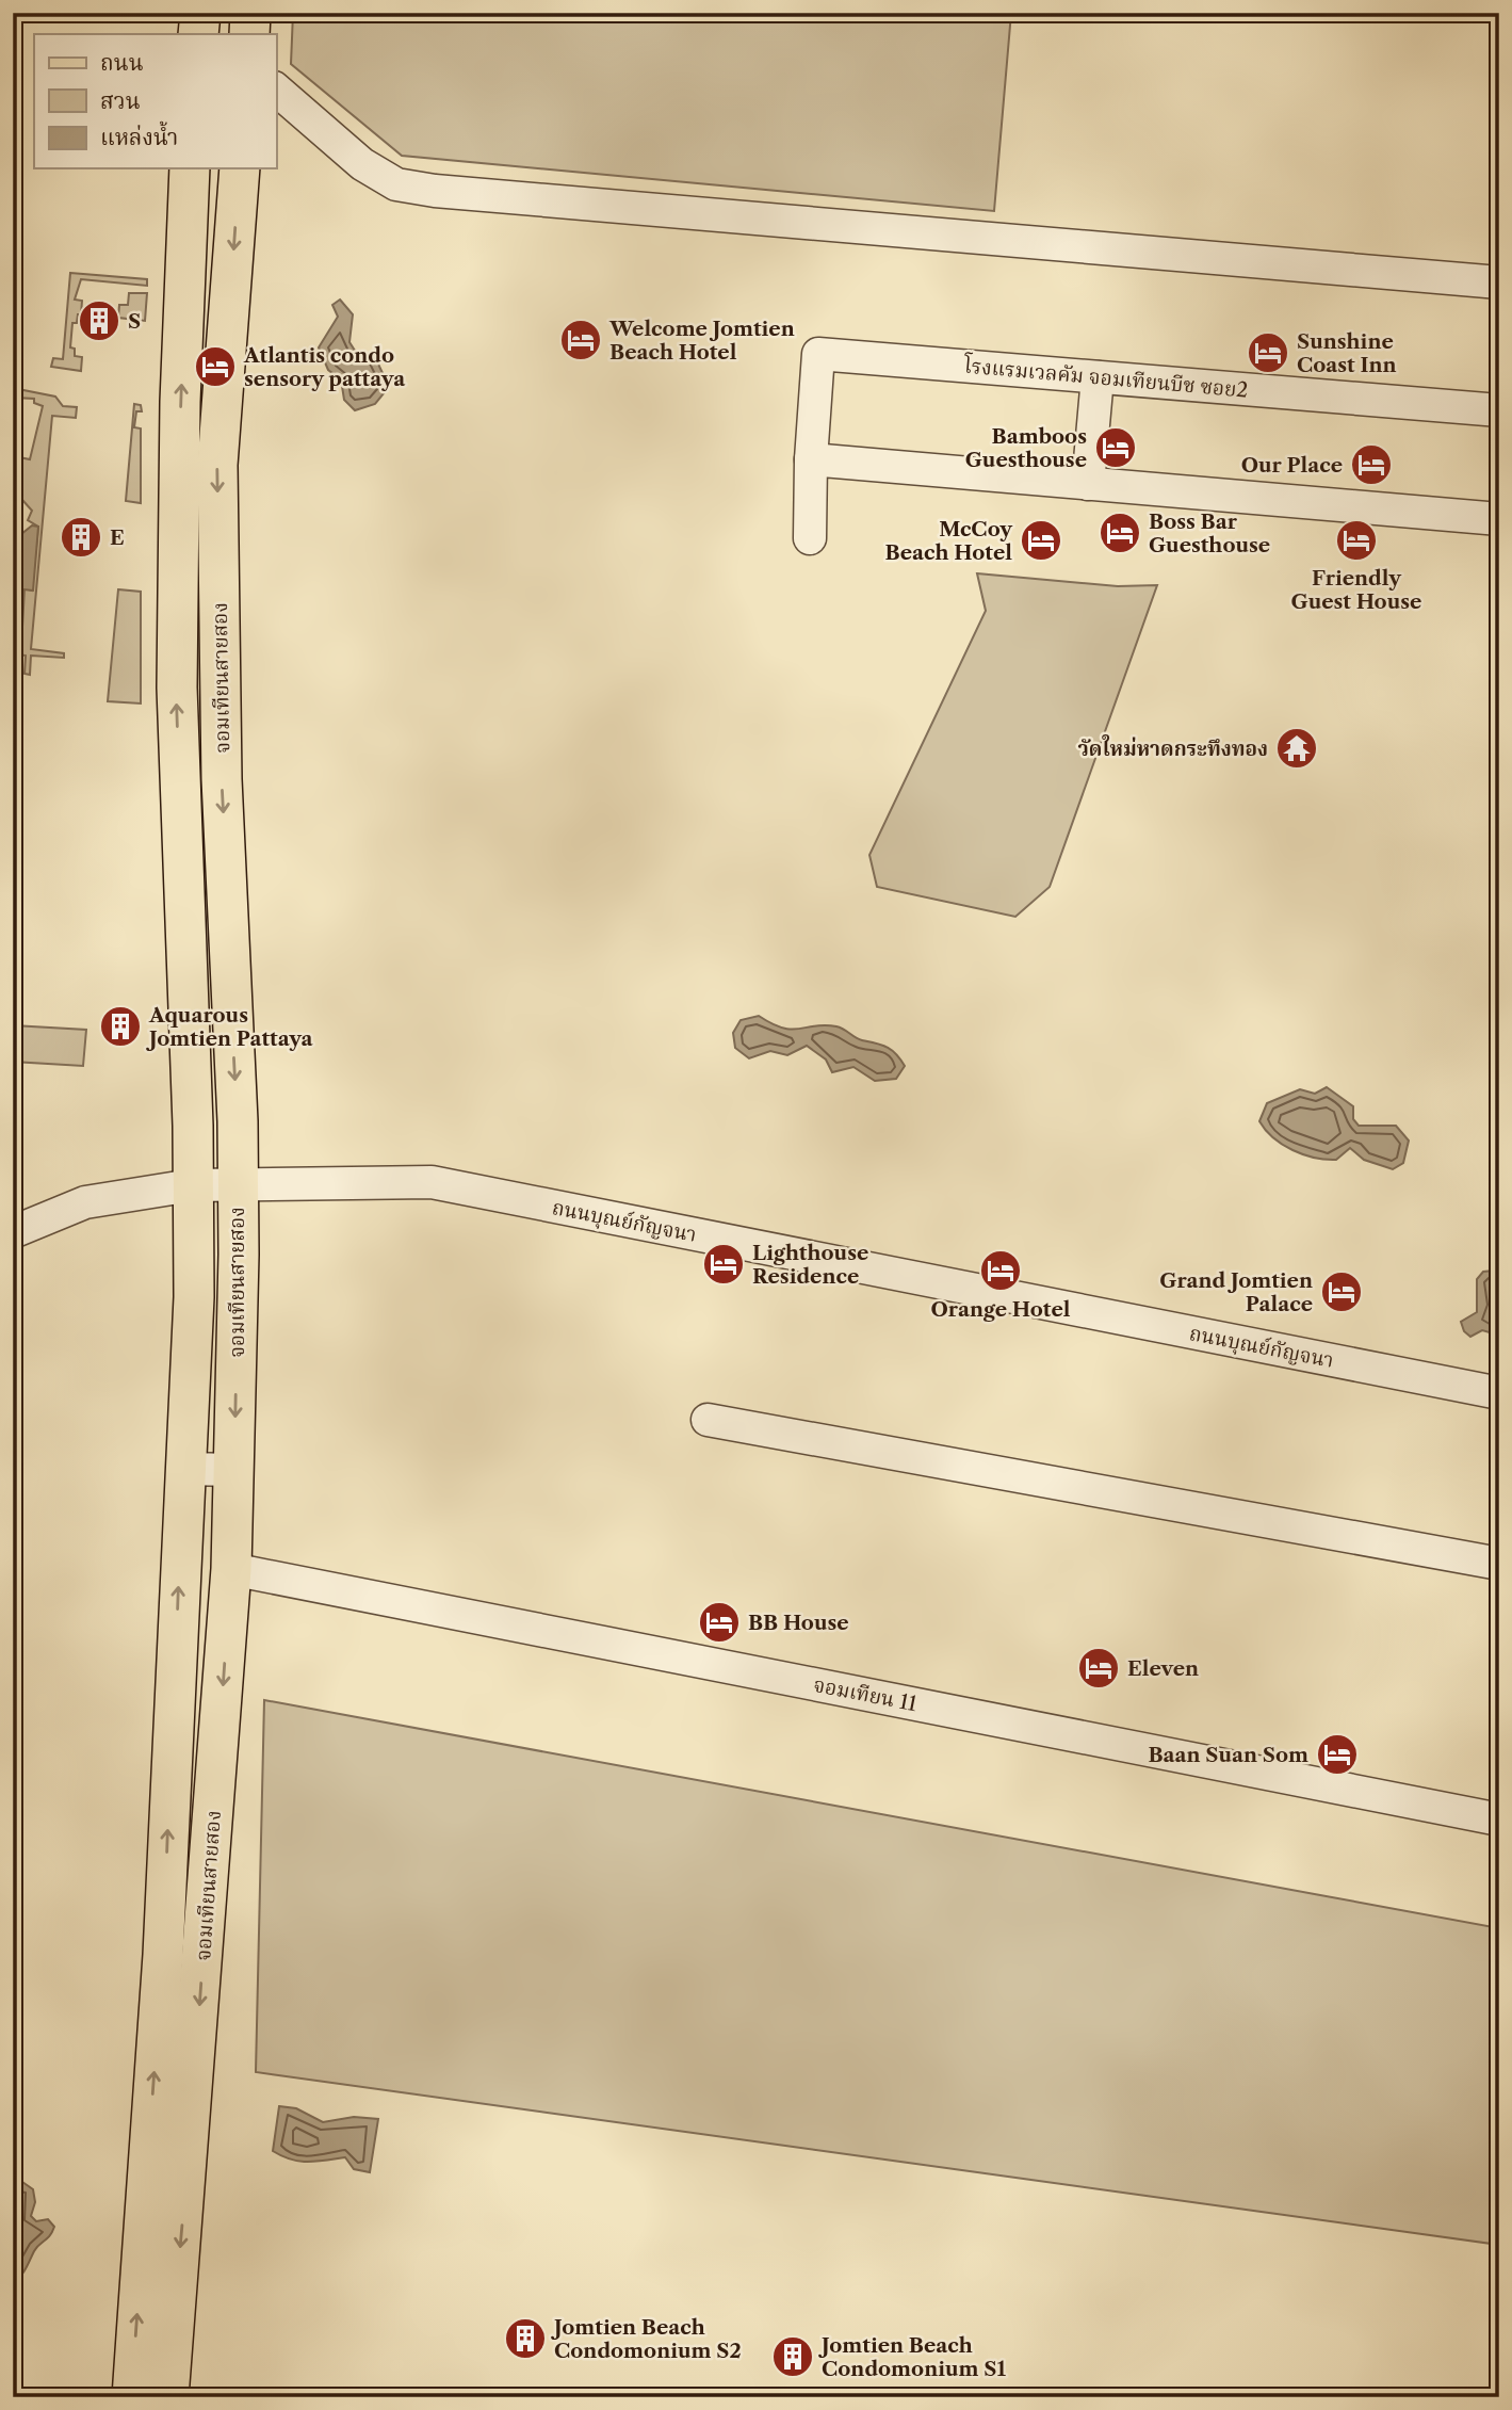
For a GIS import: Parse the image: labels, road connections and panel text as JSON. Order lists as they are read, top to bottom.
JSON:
{
  "streets": {
    "main road": ["จอมเทียนสายสอง"],
    "street": ["โรงแรมเวลคัม จอมเทียนบีช ซอย2", "ถนนบุณย์กัญจนา", "จอมเทียน 11"]
  },
  "crossings": [
    ["จอมเทียนสายสอง", "ถนนบุณย์กัญจนา"],
    ["จอมเทียนสายสอง", "จอมเทียน 11"]
  ],
  "places": {
    "building": [
      "S",
      "E",
      "Aquarous Jomtien Pattaya",
      "Jomtien Beach Condomonium S2",
      "Jomtien Beach Condomonium S1"
    ],
    "hotel": [
      "Welcome Jomtien Beach Hotel",
      "Sunshine Coast Inn",
      "Atlantis condo sensory pattaya",
      "Bamboos Guesthouse",
      "Our Place",
      "Boss Bar Guesthouse",
      "McCoy Beach Hotel",
      "Friendly Guest House",
      "Lighthouse Residence",
      "Orange Hotel",
      "Grand Jomtien Palace",
      "BB House",
      "Eleven",
      "Baan Suan Som"
    ],
    "temple": ["วัดใหม่หาดกระทึงทอง"]
  },
  "legend": ["ถนน", "สวน", "แหล่งน้ำ"]
}
